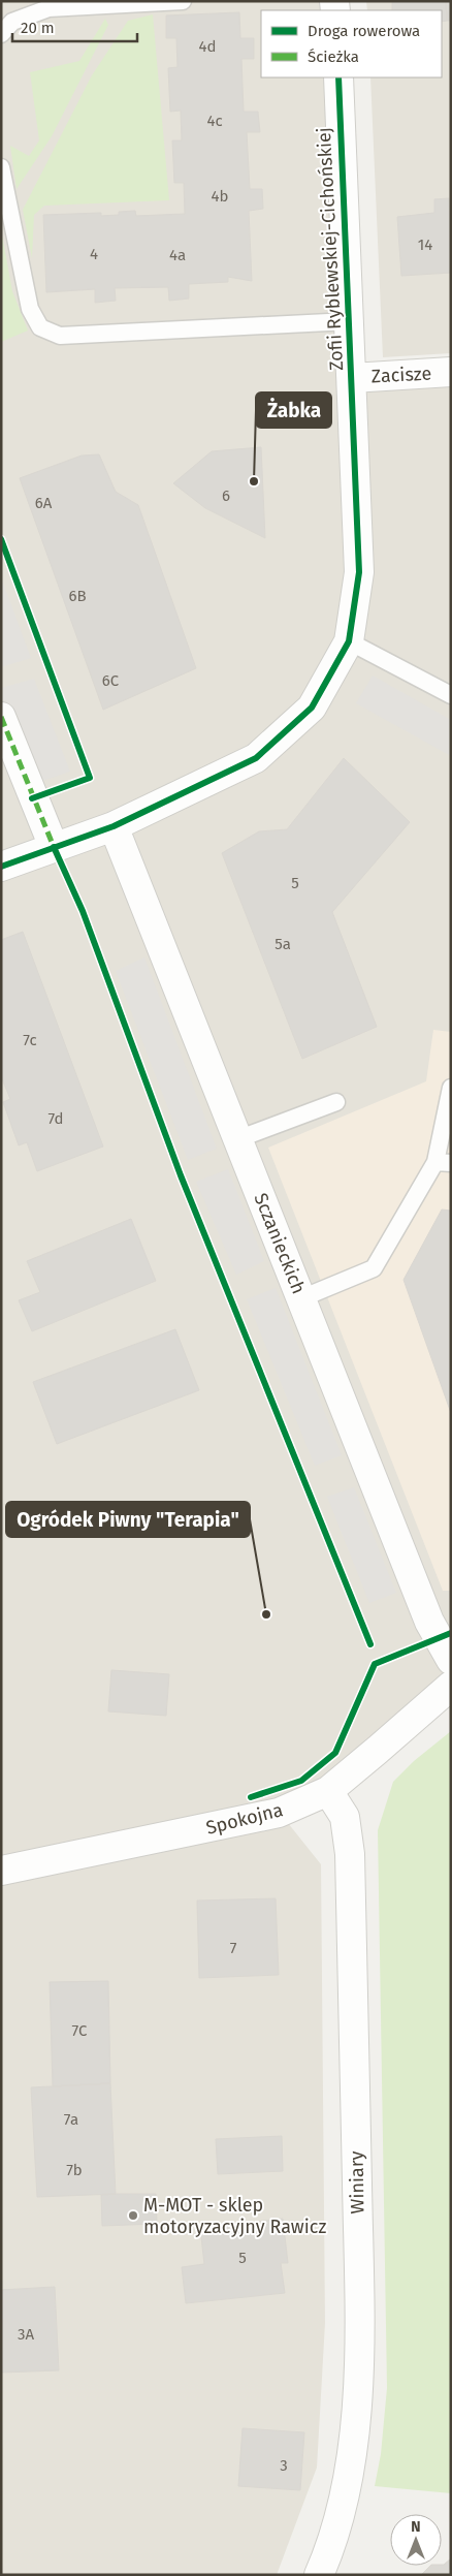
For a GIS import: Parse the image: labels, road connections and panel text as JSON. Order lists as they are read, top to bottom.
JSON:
{
  "streets": {
    "street": [
      "Zofii Ryblewskiej-Cichońskiej",
      "Zacisze",
      "Sczanieckich",
      "Spokojna",
      "Winiary"
    ]
  },
  "crossings": [
    ["Zofii Ryblewskiej-Cichońskiej", "Zacisze"],
    ["Zofii Ryblewskiej-Cichońskiej", "Sczanieckich"],
    ["Spokojna", "Winiary"]
  ],
  "places": ["Żabka", "Ogródek Piwny \"Terapia\"", "M-MOT - sklep motoryzacyjny Rawicz"],
  "house_numbers": [
    "4d",
    "4c",
    "4b",
    "14",
    "4",
    "4a",
    "6",
    "6A",
    "6B",
    "6C",
    "5",
    "5a",
    "7c",
    "7d",
    "7",
    "7C",
    "7a",
    "7b",
    "5",
    "3A",
    "3"
  ],
  "legend": ["Droga rowerowa", "Ścieżka"],
  "scale_bar": "20 m",
  "north": "top"
}
